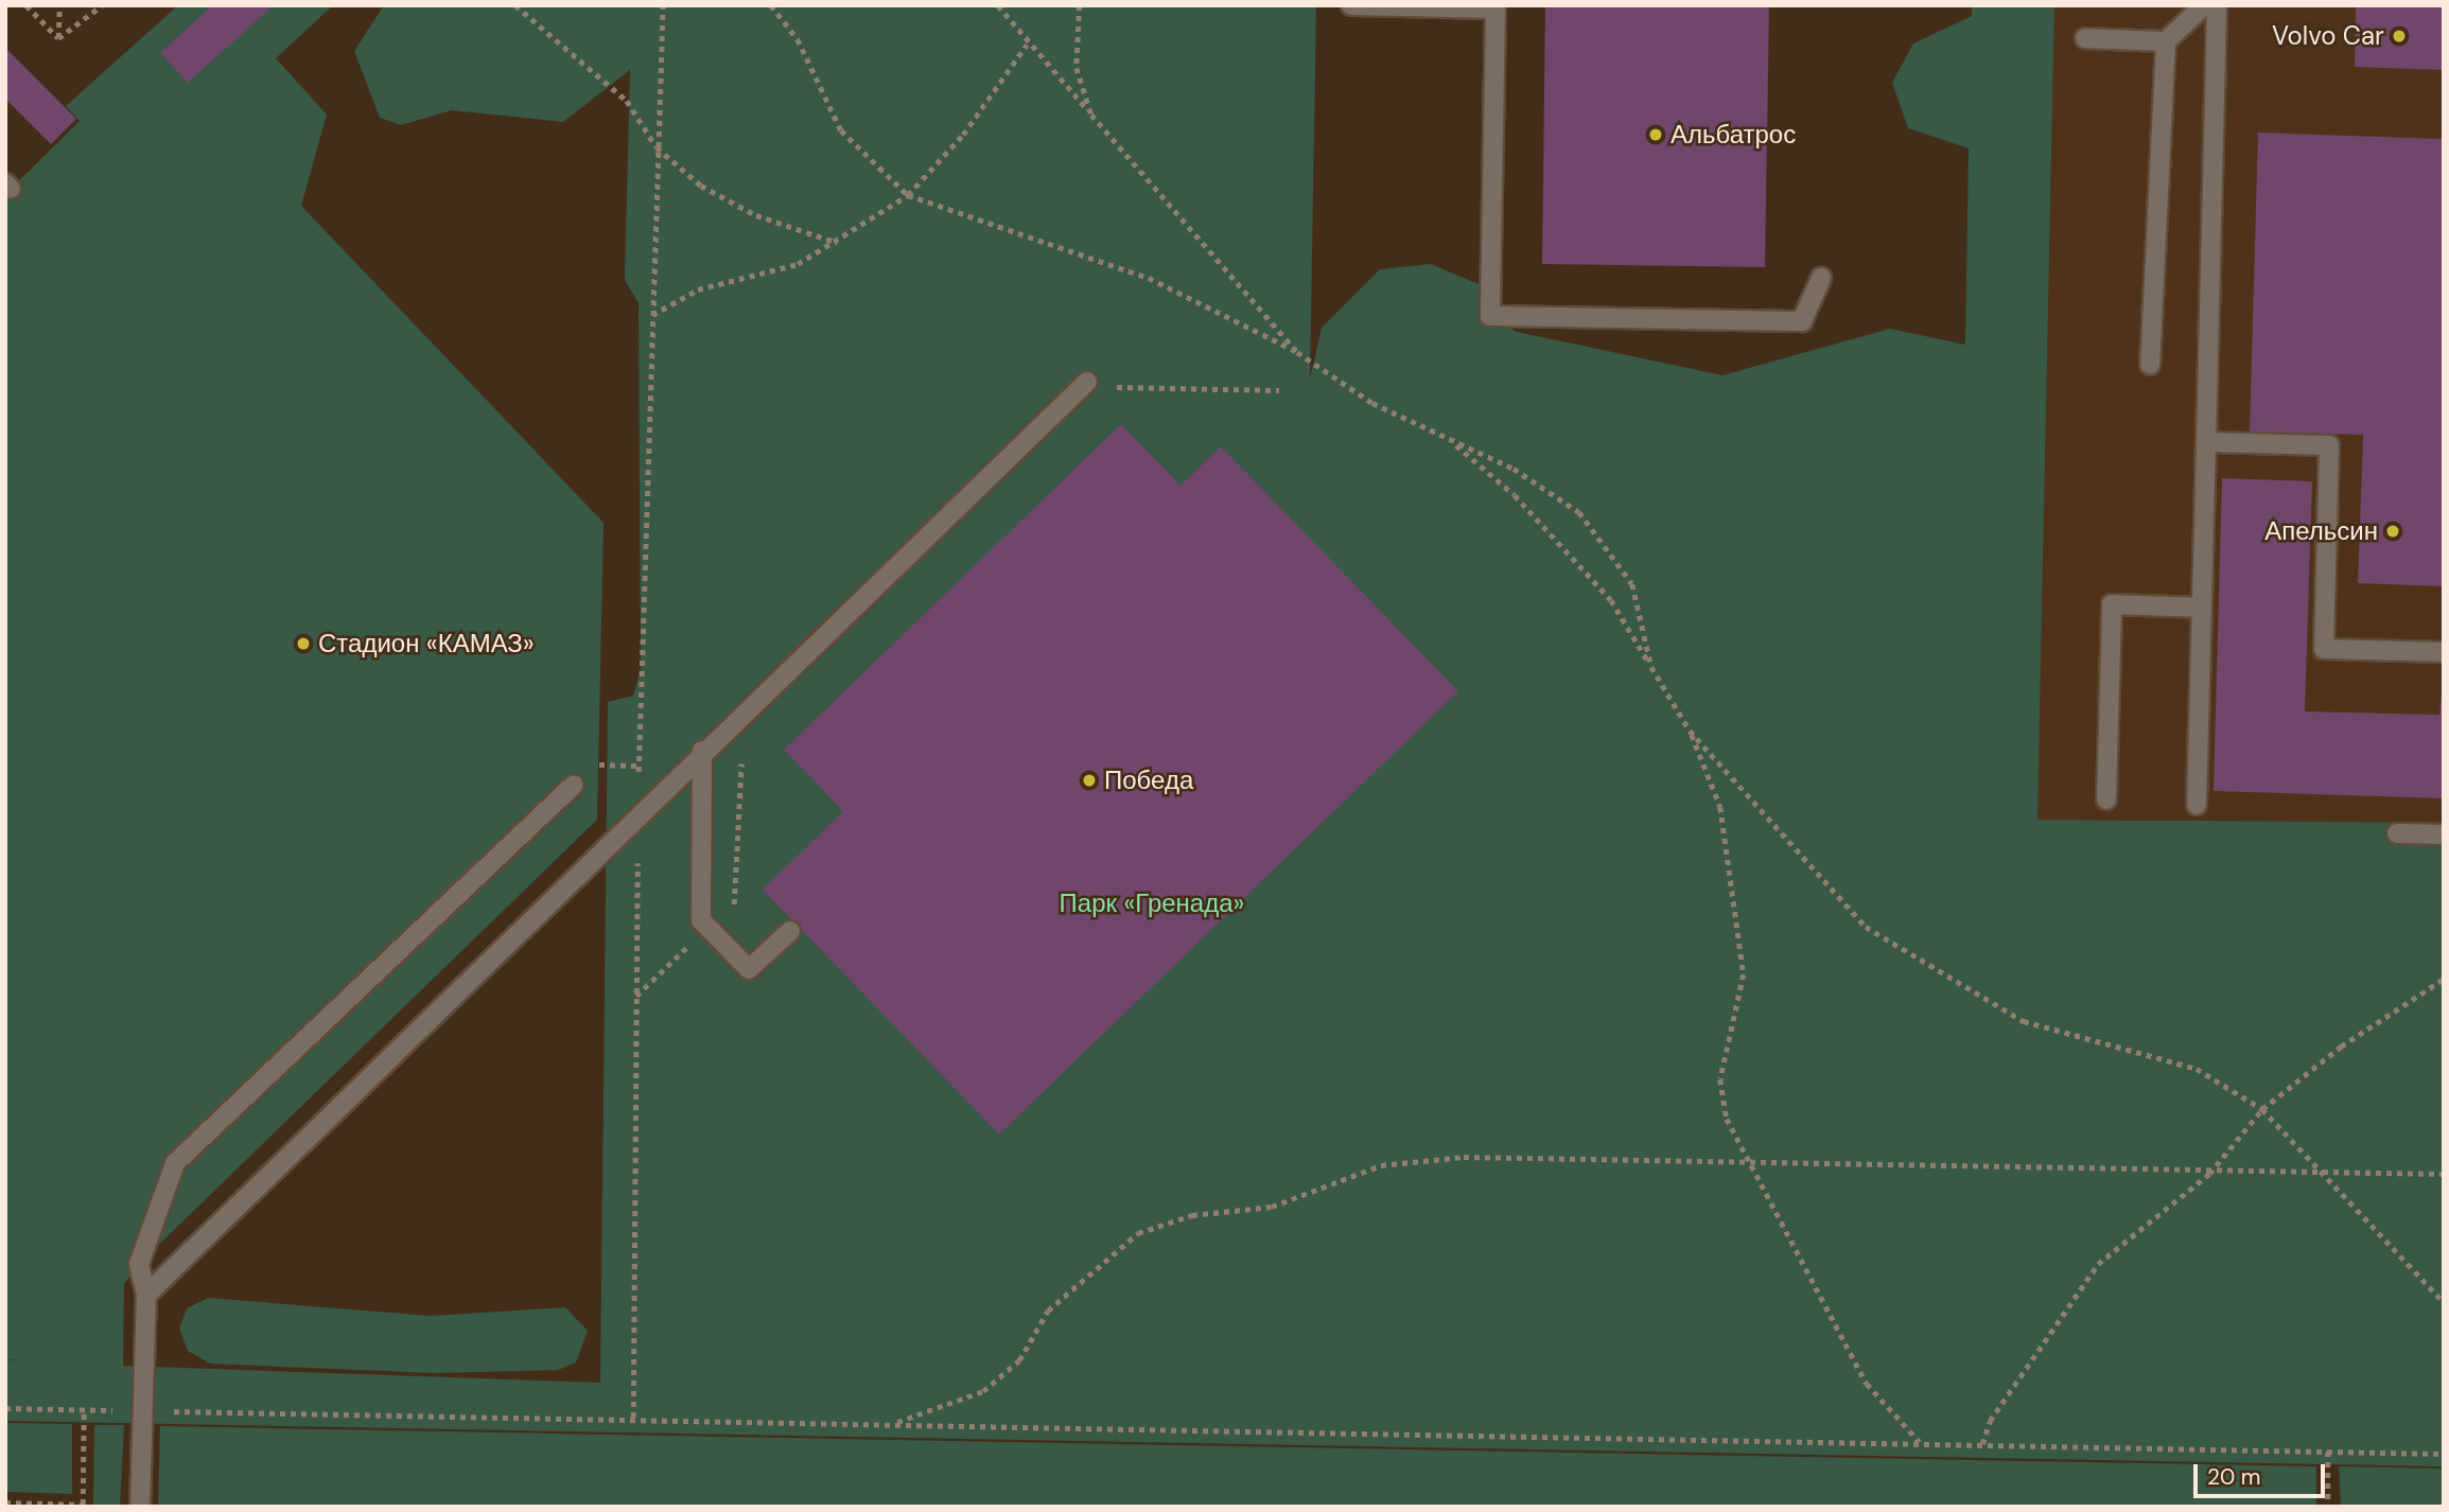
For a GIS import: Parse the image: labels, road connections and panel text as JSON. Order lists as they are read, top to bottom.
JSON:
{
  "parks": ["Парк «Гренада»"],
  "places": [
    "Volvo Car",
    "Альбатрос",
    "Апельсин",
    "Стадион «КАМАЗ»",
    "Победа"
  ],
  "scale_bar": "20 m"
}
